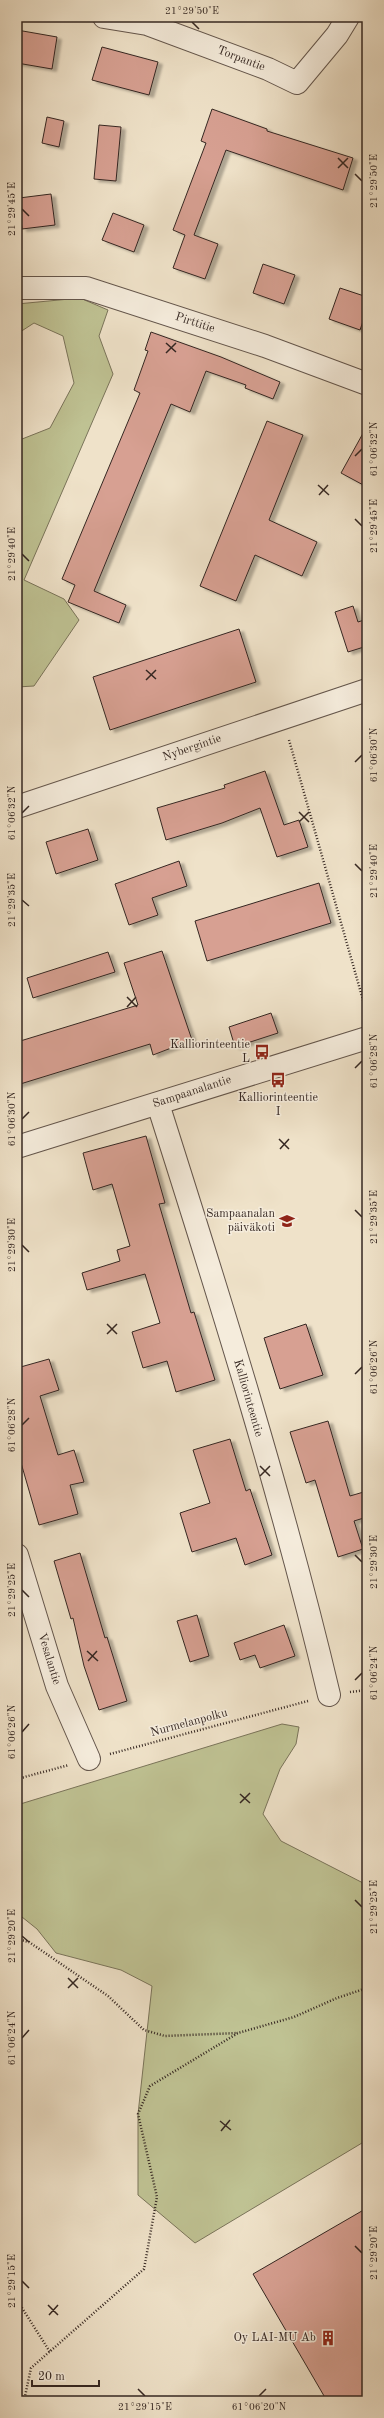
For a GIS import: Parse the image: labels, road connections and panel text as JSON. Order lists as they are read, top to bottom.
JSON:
{
  "streets": {
    "street": [
      "Torpantie",
      "Pirttitie",
      "Nybergintie",
      "Sampaanalantie",
      "Kalliorinteentie",
      "Vesalantie"
    ],
    "path": ["Nurmelanpolku"]
  },
  "crossings": [
    ["Sampaanalantie", "Kalliorinteentie"],
    ["Kalliorinteentie", "Nurmelanpolku"],
    ["Vesalantie", "Nurmelanpolku"]
  ],
  "places": {
    "bus stop": ["Kalliorinteentie L", "Kalliorinteentie I"],
    "school or university": ["Sampaanalan päiväkoti"],
    "building": ["Oy LAI-MU Ab"]
  },
  "scale_bar": "20 m",
  "coordinates": [
    "21°29'50\"E",
    "21°29'45\"E",
    "61°06'32\"N",
    "21°29'40\"E",
    "61°06'30\"N",
    "21°29'35\"E",
    "61°06'28\"N",
    "21°29'30\"E",
    "61°06'26\"N",
    "21°29'25\"E",
    "61°06'24\"N",
    "21°29'20\"E",
    "21°29'15\"E",
    "61°06'20\"N"
  ]
}
